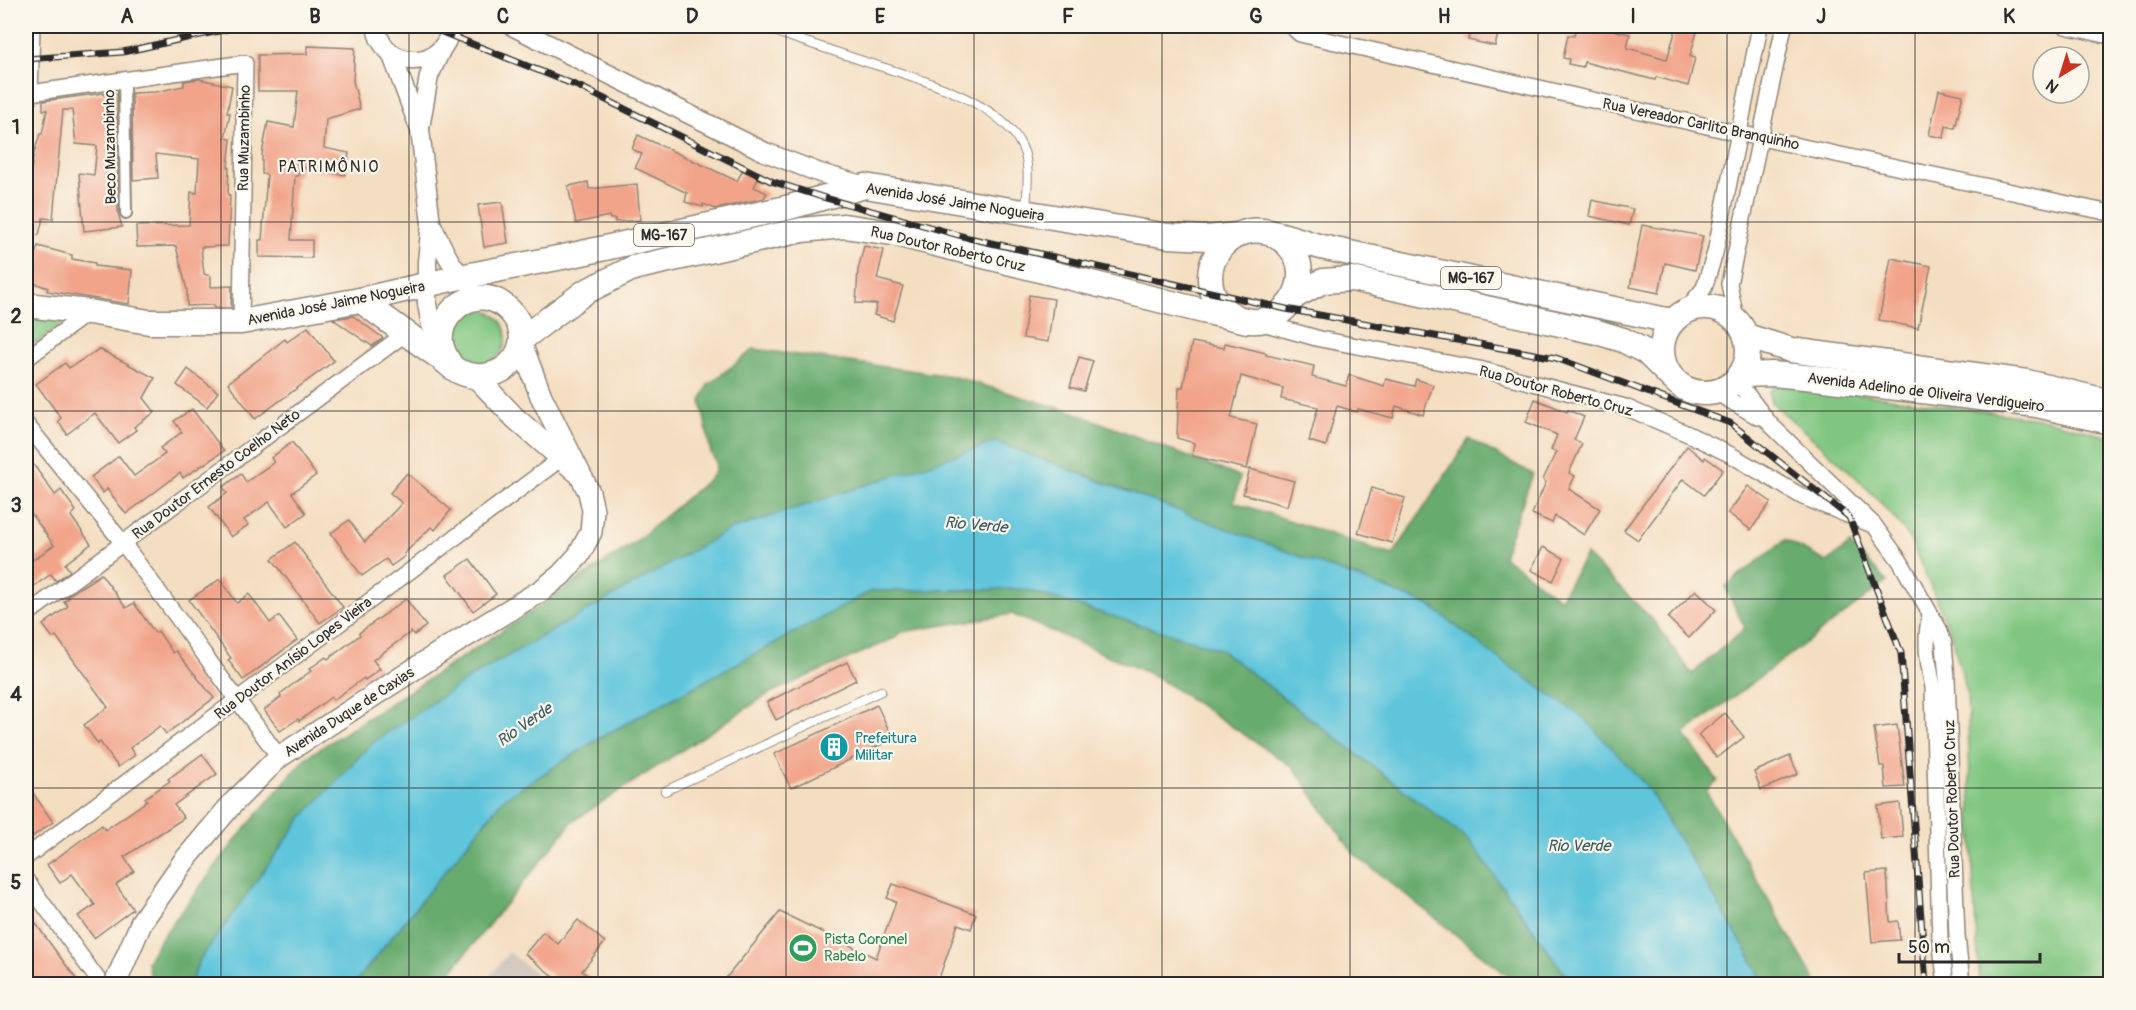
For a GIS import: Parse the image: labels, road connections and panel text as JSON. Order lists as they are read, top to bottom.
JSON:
{
  "streets": {
    "main road": [
      "Avenida José Jaime Nogueira",
      "MG-167",
      "Rua Doutor Roberto Cruz",
      "Avenida Adelino de Oliveira Verdigueiro",
      "Avenida Duque de Caxias"
    ],
    "street": [
      "Rua Vereador Carlito Branquinho",
      "Rua Muzambinho",
      "Beco Muzambinho",
      "Rua Doutor Ernesto Coelho Neto",
      "Rua Doutor Anísio Lopes Vieira"
    ]
  },
  "crossings": [
    ["Rua Muzambinho", "Beco Muzambinho"],
    ["Rua Muzambinho", "Avenida José Jaime Nogueira"],
    ["Avenida José Jaime Nogueira", "MG-167"],
    ["Avenida José Jaime Nogueira", "Rua Doutor Roberto Cruz"],
    ["Avenida José Jaime Nogueira", "Avenida Adelino de Oliveira Verdigueiro"],
    ["Avenida José Jaime Nogueira", "Avenida Duque de Caxias"],
    ["MG-167", "Rua Doutor Roberto Cruz"],
    ["MG-167", "Avenida Adelino de Oliveira Verdigueiro"],
    ["MG-167", "Avenida Duque de Caxias"],
    ["Rua Doutor Roberto Cruz", "Avenida Adelino de Oliveira Verdigueiro"],
    ["Rua Doutor Roberto Cruz", "Avenida Duque de Caxias"],
    ["Rua Doutor Ernesto Coelho Neto", "Avenida Duque de Caxias"],
    ["Rua Doutor Anísio Lopes Vieira", "Avenida Duque de Caxias"]
  ],
  "districts": ["PATRIMÔNIO"],
  "water": ["Rio Verde"],
  "places": {
    "building": ["Prefeitura Militar"],
    "sports": ["Pista Coronel Rabelo"]
  },
  "scale_bar": "50 m",
  "north": "bottom left",
  "grid": {
    "columns": [
      "A",
      "B",
      "C",
      "D",
      "E",
      "F",
      "G",
      "H",
      "I",
      "J",
      "K"
    ],
    "rows": [
      "1",
      "2",
      "3",
      "4",
      "5"
    ]
  }
}
